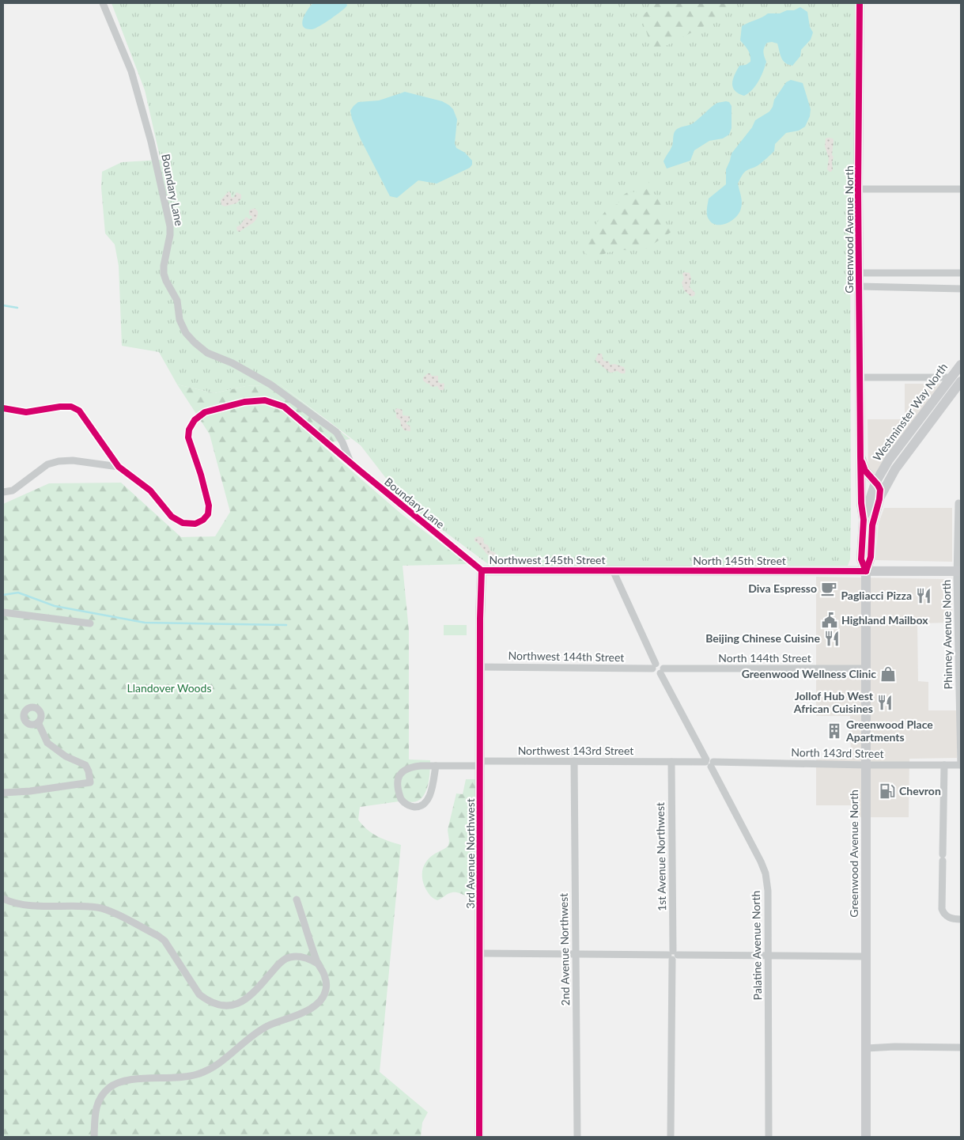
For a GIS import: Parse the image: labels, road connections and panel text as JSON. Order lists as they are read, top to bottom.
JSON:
{
  "streets": {
    "street": [
      "Boundary Lane",
      "Greenwood Avenue North",
      "Westminster Way North",
      "Northwest 145th Street",
      "North 145th Street",
      "Phinney Avenue North",
      "Northwest 144th Street",
      "North 144th Street",
      "Northwest 143rd Street",
      "North 143rd Street",
      "3rd Avenue Northwest",
      "1st Avenue Northwest",
      "Palatine Avenue North",
      "2nd Avenue Northwest"
    ]
  },
  "crossings": [
    ["Boundary Lane", "Northwest 145th Street"],
    ["Boundary Lane", "3rd Avenue Northwest"],
    ["Greenwood Avenue North", "Westminster Way North"],
    ["Greenwood Avenue North", "North 145th Street"],
    ["Greenwood Avenue North", "North 144th Street"],
    ["Greenwood Avenue North", "North 143rd Street"],
    ["Northwest 145th Street", "North 145th Street"],
    ["Northwest 145th Street", "3rd Avenue Northwest"],
    ["North 145th Street", "Phinney Avenue North"],
    ["Phinney Avenue North", "North 143rd Street"],
    ["Northwest 144th Street", "3rd Avenue Northwest"],
    ["Northwest 143rd Street", "North 143rd Street"],
    ["Northwest 143rd Street", "3rd Avenue Northwest"],
    ["Northwest 143rd Street", "1st Avenue Northwest"],
    ["Northwest 143rd Street", "2nd Avenue Northwest"],
    ["North 143rd Street", "1st Avenue Northwest"],
    ["North 143rd Street", "Palatine Avenue North"]
  ],
  "parks": ["Llandover Woods"],
  "places": {
    "cafe": ["Diva Espresso"],
    "restaurant": ["Pagliacci Pizza", "Beijing Chinese Cuisine", "Jollof Hub West African Cuisines"],
    "public building": ["Highland Mailbox"],
    "shop": ["Greenwood Wellness Clinic"],
    "building": ["Greenwood Place Apartments"],
    "fuel station": ["Chevron"]
  }
}
